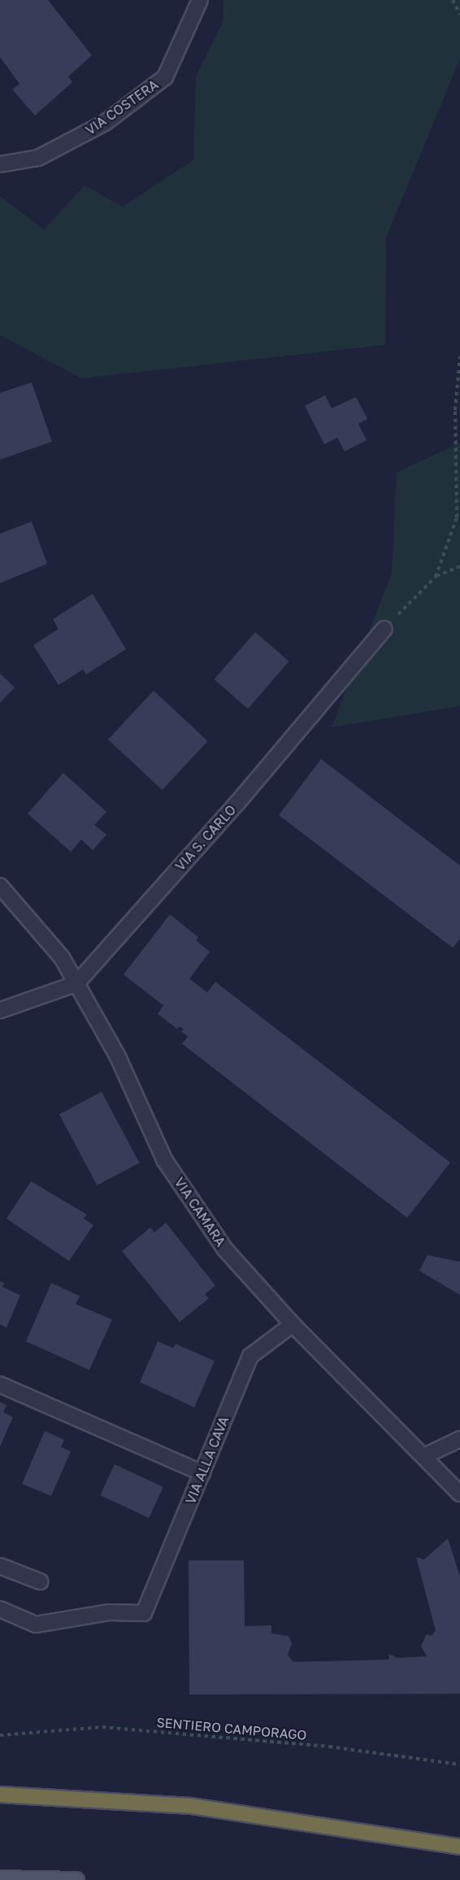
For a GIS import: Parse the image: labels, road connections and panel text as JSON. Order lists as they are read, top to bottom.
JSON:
{
  "streets": {
    "street": [
      "VIA COSTERA",
      "VIA S. CARLO",
      "VIA CAMARA",
      "VIA ALLA CAVA"
    ],
    "path": ["SENTIERO CAMPORAGO"]
  },
  "crossings": [
    ["VIA S. CARLO", "VIA CAMARA"],
    ["VIA CAMARA", "VIA ALLA CAVA"]
  ]
}
